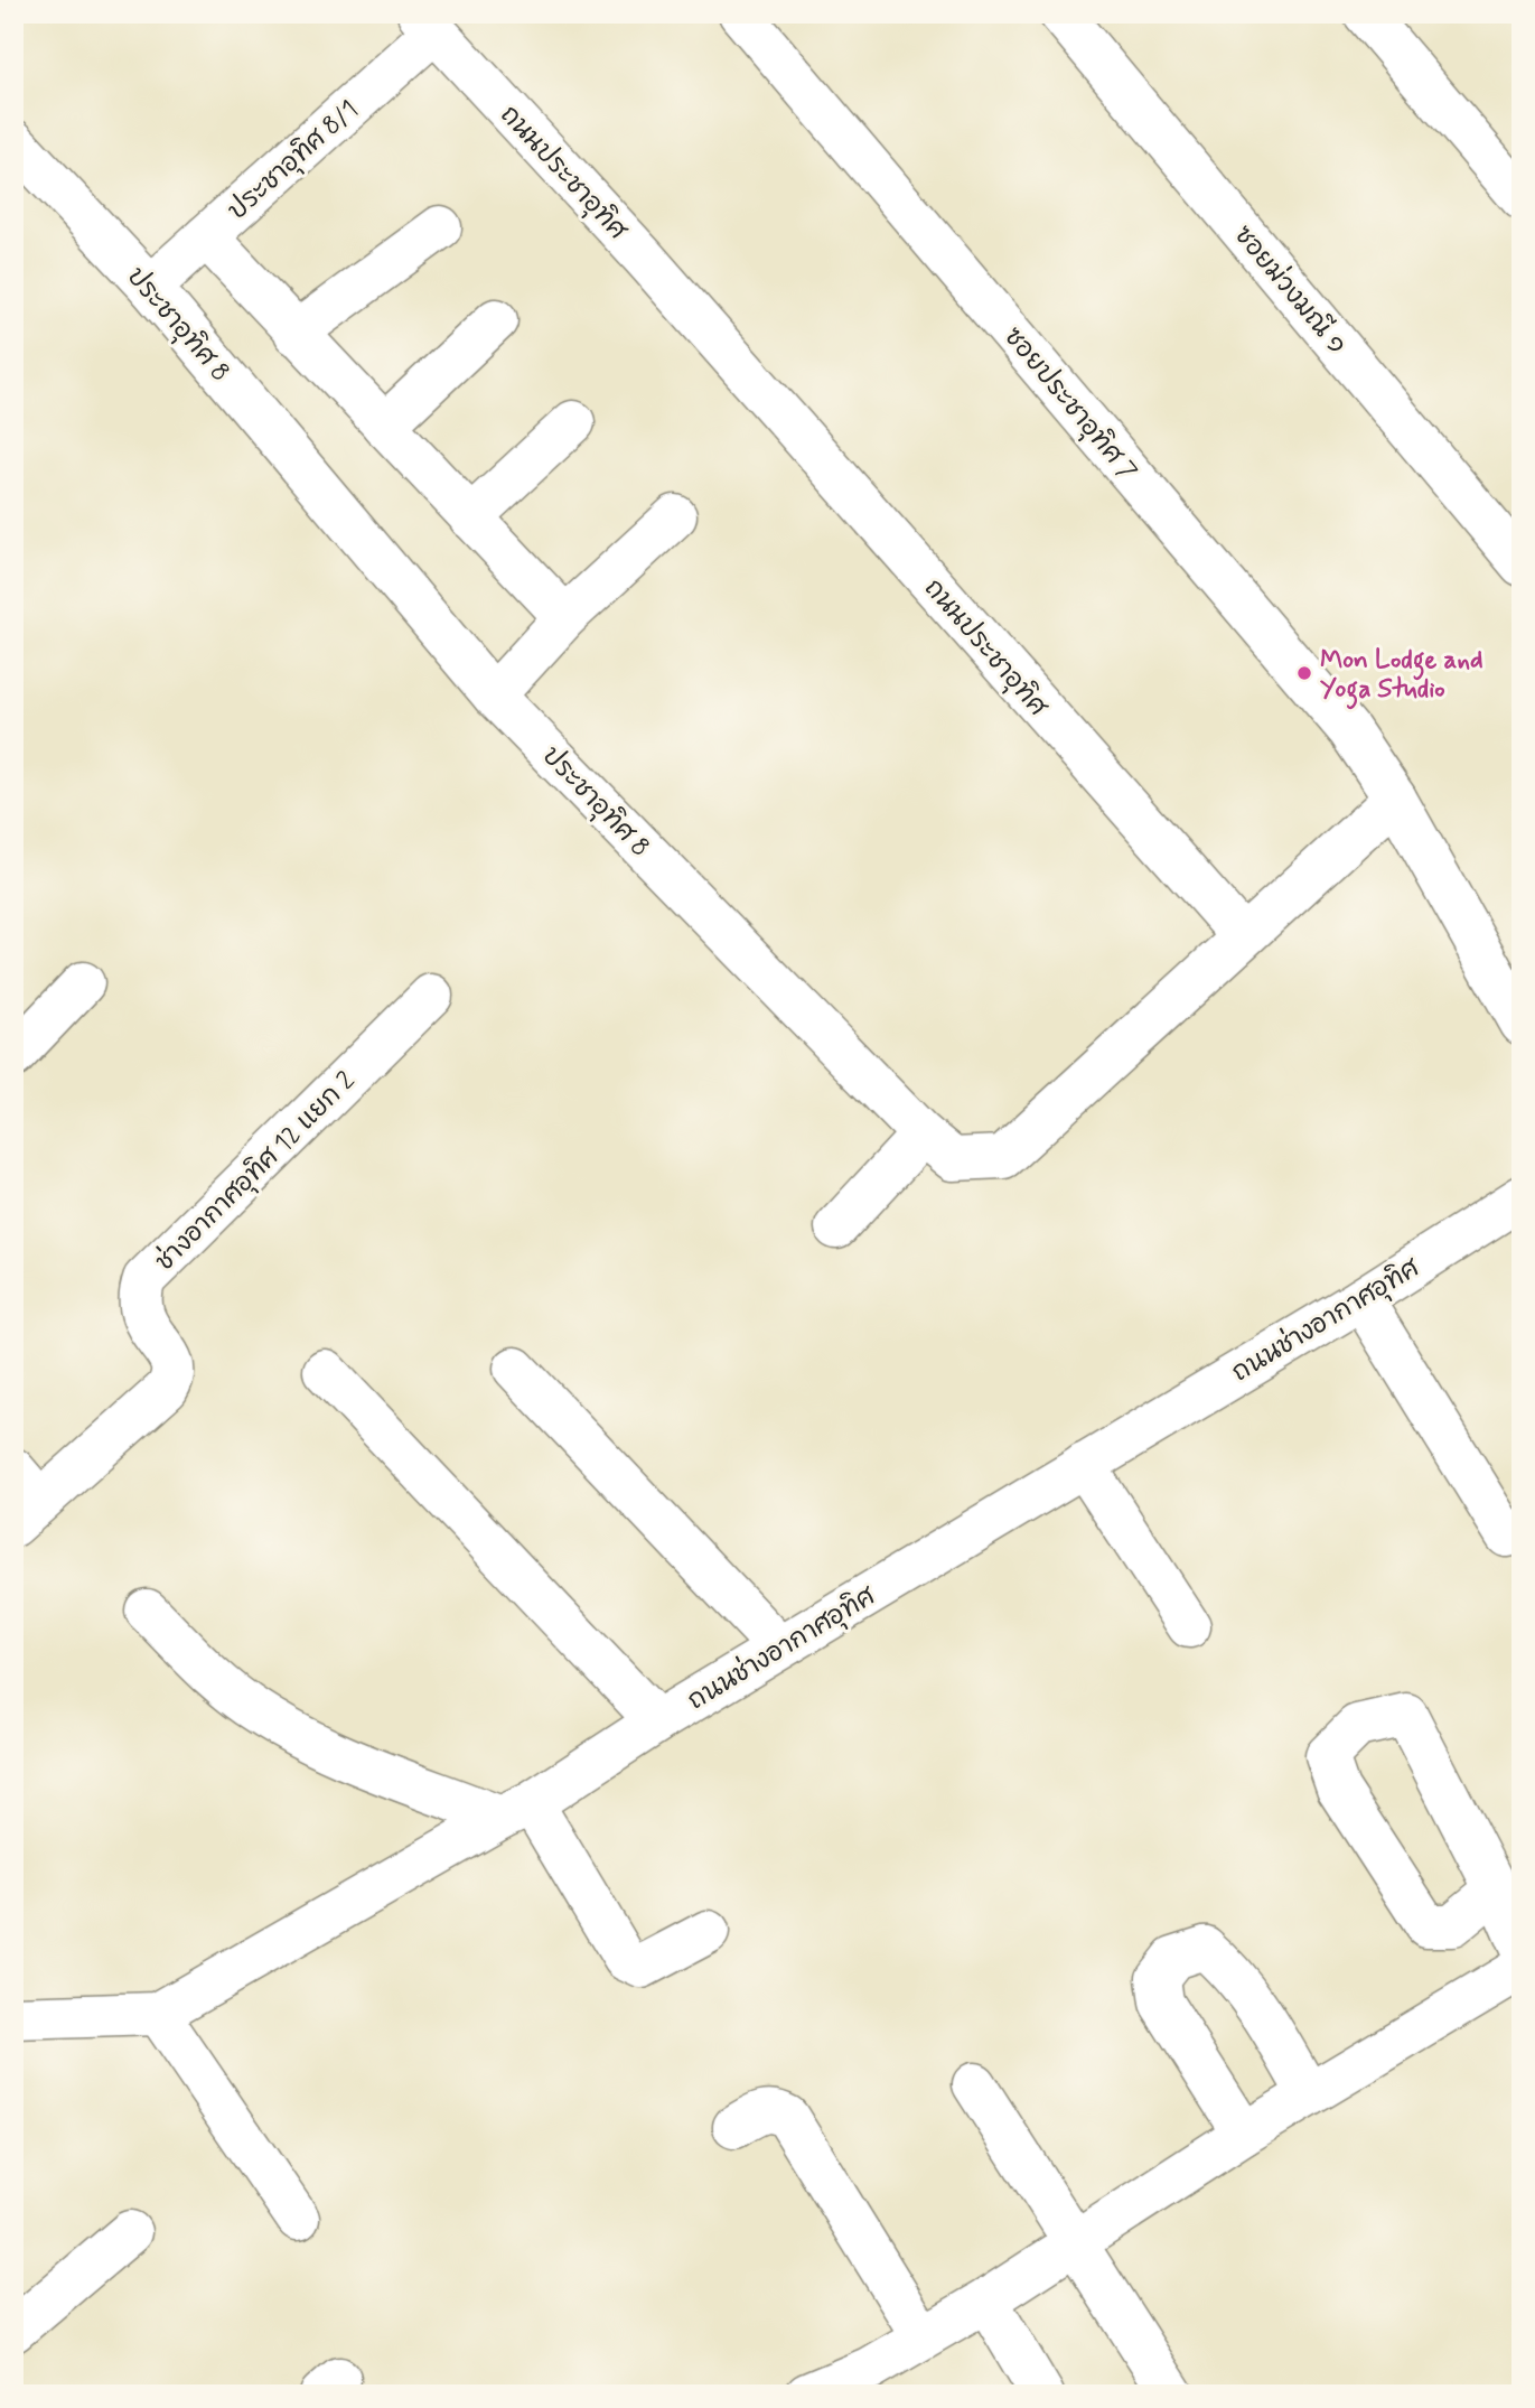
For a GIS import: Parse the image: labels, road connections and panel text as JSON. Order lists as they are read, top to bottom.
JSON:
{
  "streets": {
    "street": [
      "ประชาอุทิศ 8/1",
      "ถนนประชาอุทิศ",
      "ซอยม่วงมณี ๑",
      "ประชาอุทิศ 8",
      "ซอยประชาอุทิศ 7",
      "ช่างอากาศอุทิศ 12 แยก 2",
      "ถนนช่างอากาศอุทิศ"
    ]
  },
  "crossings": [
    ["ประชาอุทิศ 8/1", "ถนนประชาอุทิศ"],
    ["ประชาอุทิศ 8/1", "ประชาอุทิศ 8"],
    ["ถนนประชาอุทิศ", "ประชาอุทิศ 8"]
  ],
  "places": ["Mon Lodge and Yoga Studio"]
}
